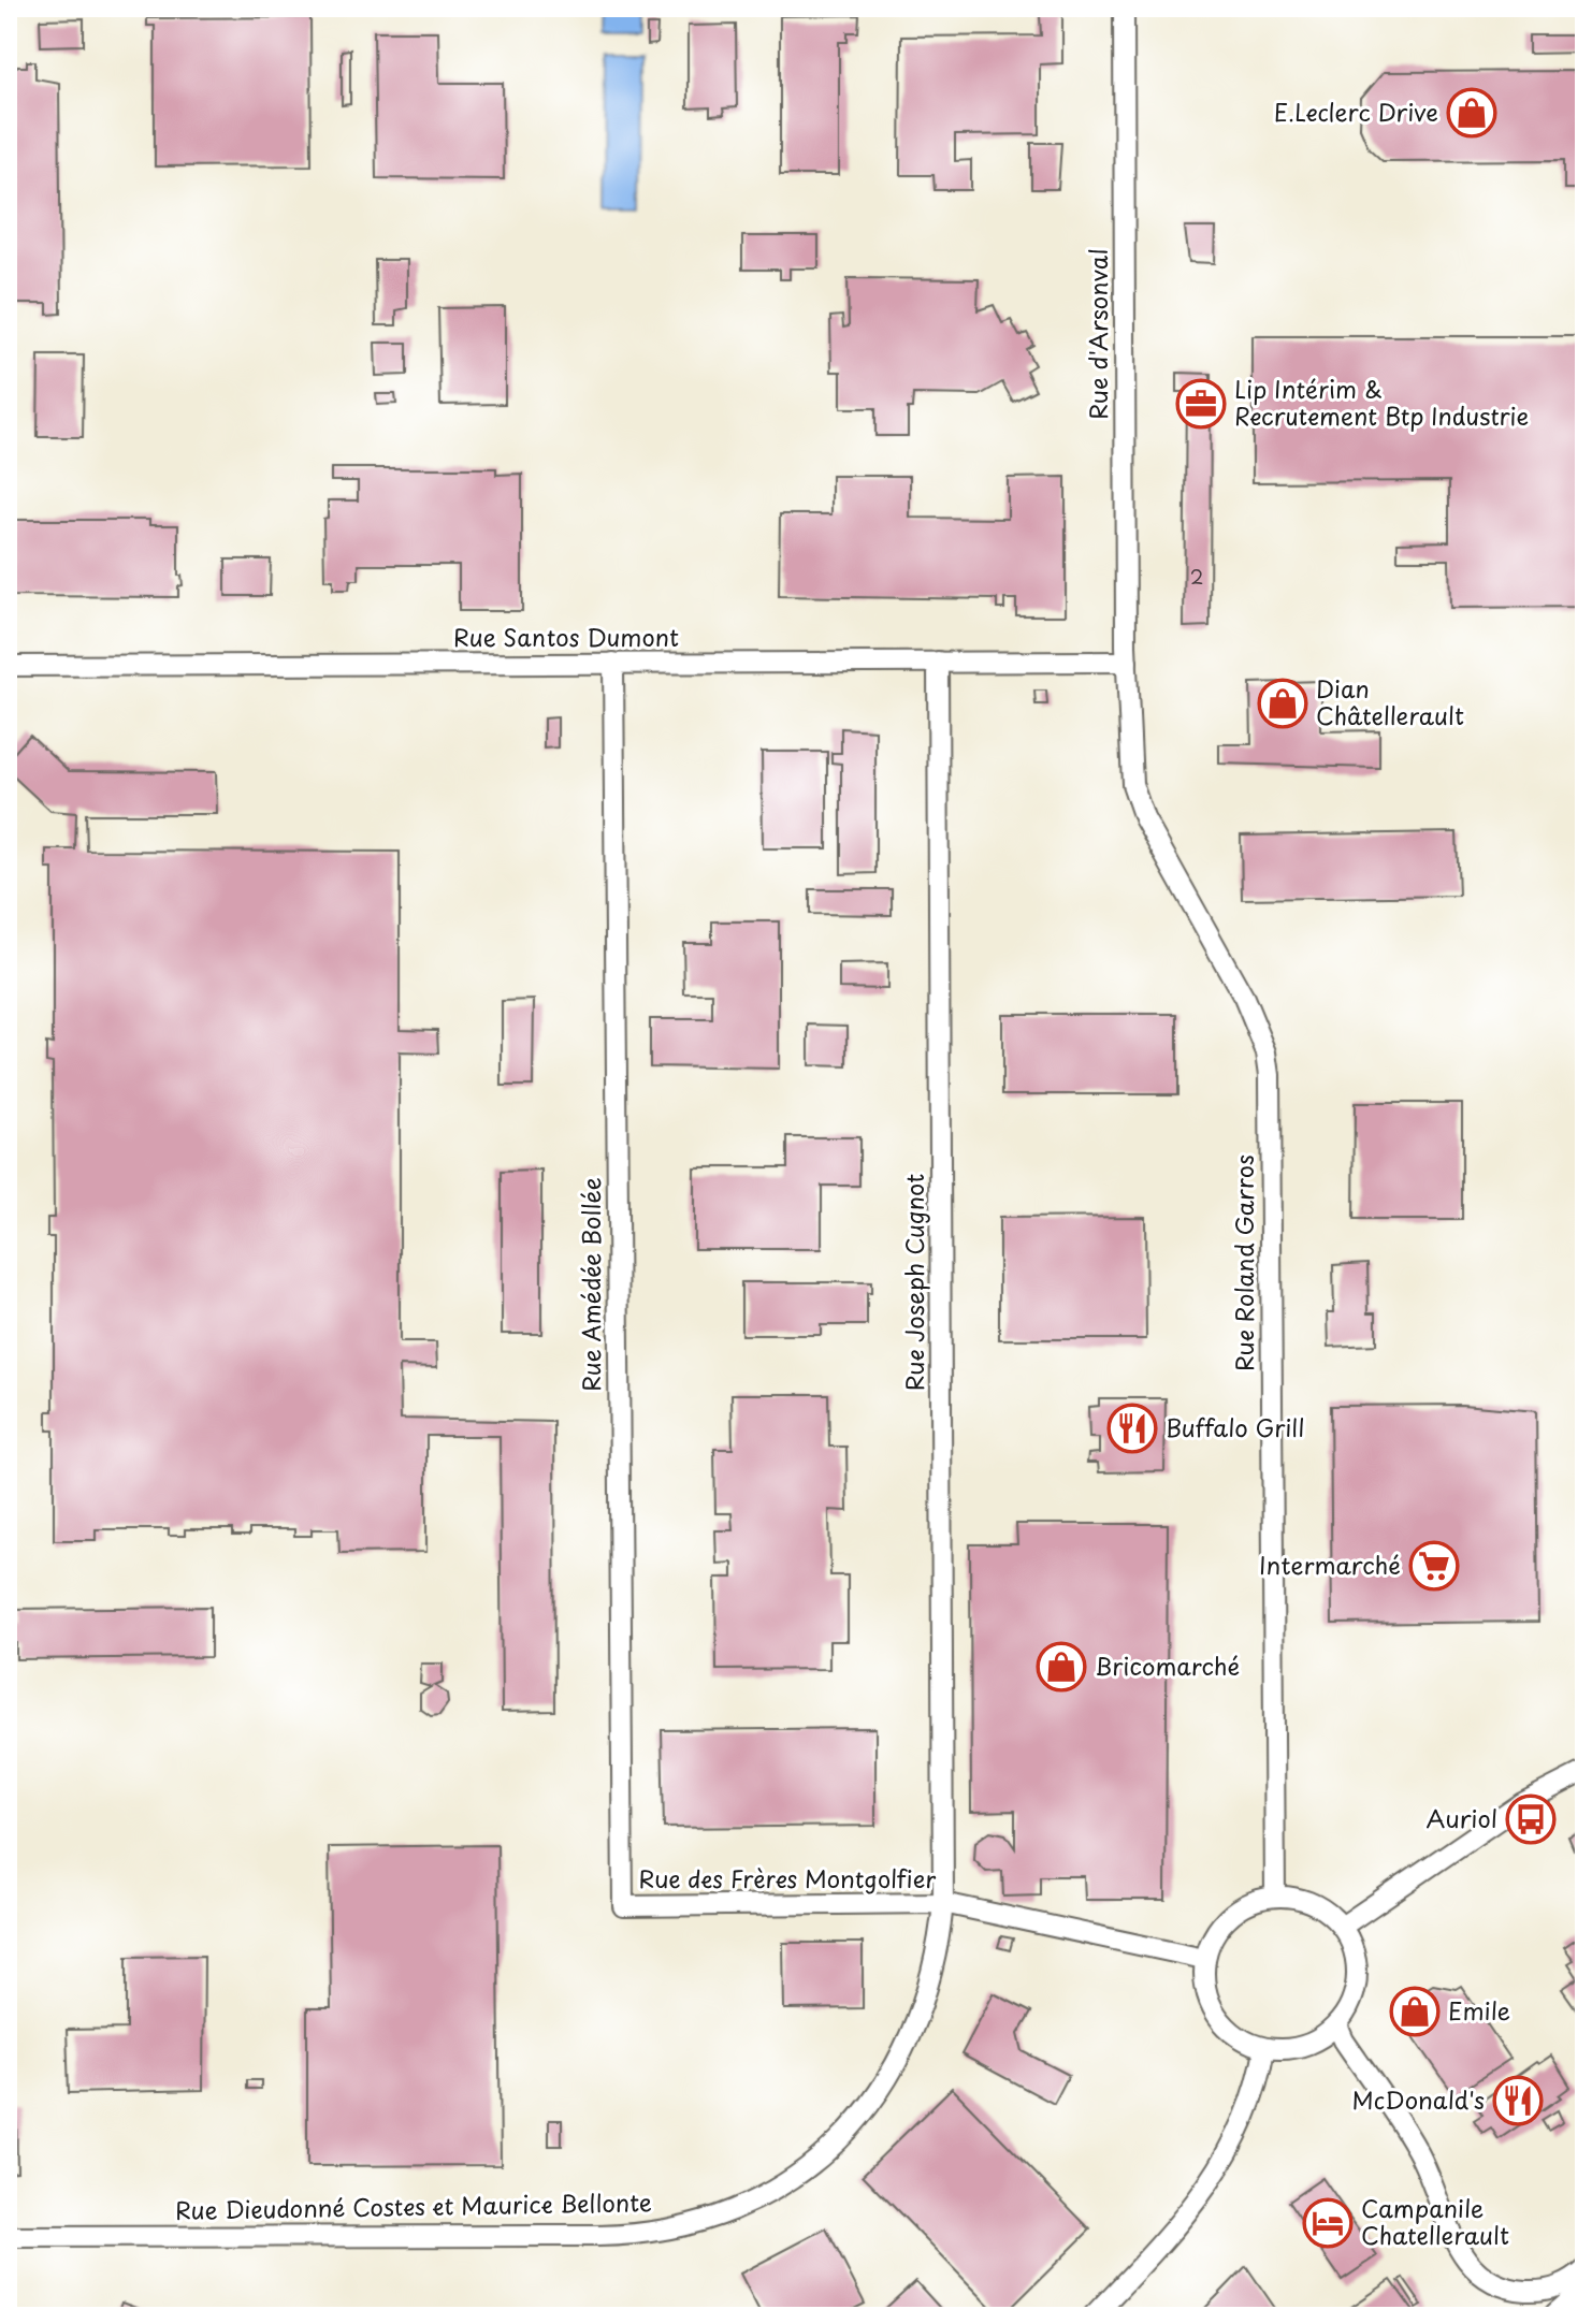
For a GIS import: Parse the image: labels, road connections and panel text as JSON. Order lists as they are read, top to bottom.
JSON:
{
  "streets": {
    "street": [
      "Rue d'Arsonval",
      "Rue Santos Dumont",
      "Rue Roland Garros",
      "Rue Joseph Cugnot",
      "Rue Amédée Bollée",
      "Rue des Frères Montgolfier",
      "Rue Dieudonné Costes et Maurice Bellonte"
    ]
  },
  "crossings": [
    ["Rue d'Arsonval", "Rue Santos Dumont"],
    ["Rue d'Arsonval", "Rue Roland Garros"],
    ["Rue Santos Dumont", "Rue Roland Garros"],
    ["Rue Santos Dumont", "Rue Joseph Cugnot"],
    ["Rue Santos Dumont", "Rue Amédée Bollée"],
    ["Rue Roland Garros", "Rue des Frères Montgolfier"],
    ["Rue Joseph Cugnot", "Rue des Frères Montgolfier"],
    ["Rue Joseph Cugnot", "Rue Dieudonné Costes et Maurice Bellonte"],
    ["Rue Amédée Bollée", "Rue des Frères Montgolfier"],
    ["Rue des Frères Montgolfier", "Rue Dieudonné Costes et Maurice Bellonte"]
  ],
  "places": {
    "shop": [
      "E.Leclerc Drive",
      "Dian Châtellerault",
      "Bricomarché",
      "Emile"
    ],
    "office": ["Lip Intérim & Recrutement Btp Industrie"],
    "restaurant": ["Buffalo Grill", "McDonald's"],
    "supermarket": ["Intermarché"],
    "bus stop": ["Auriol"],
    "hotel": ["Campanile Chatellerault"]
  },
  "house_numbers": ["2"]
}
